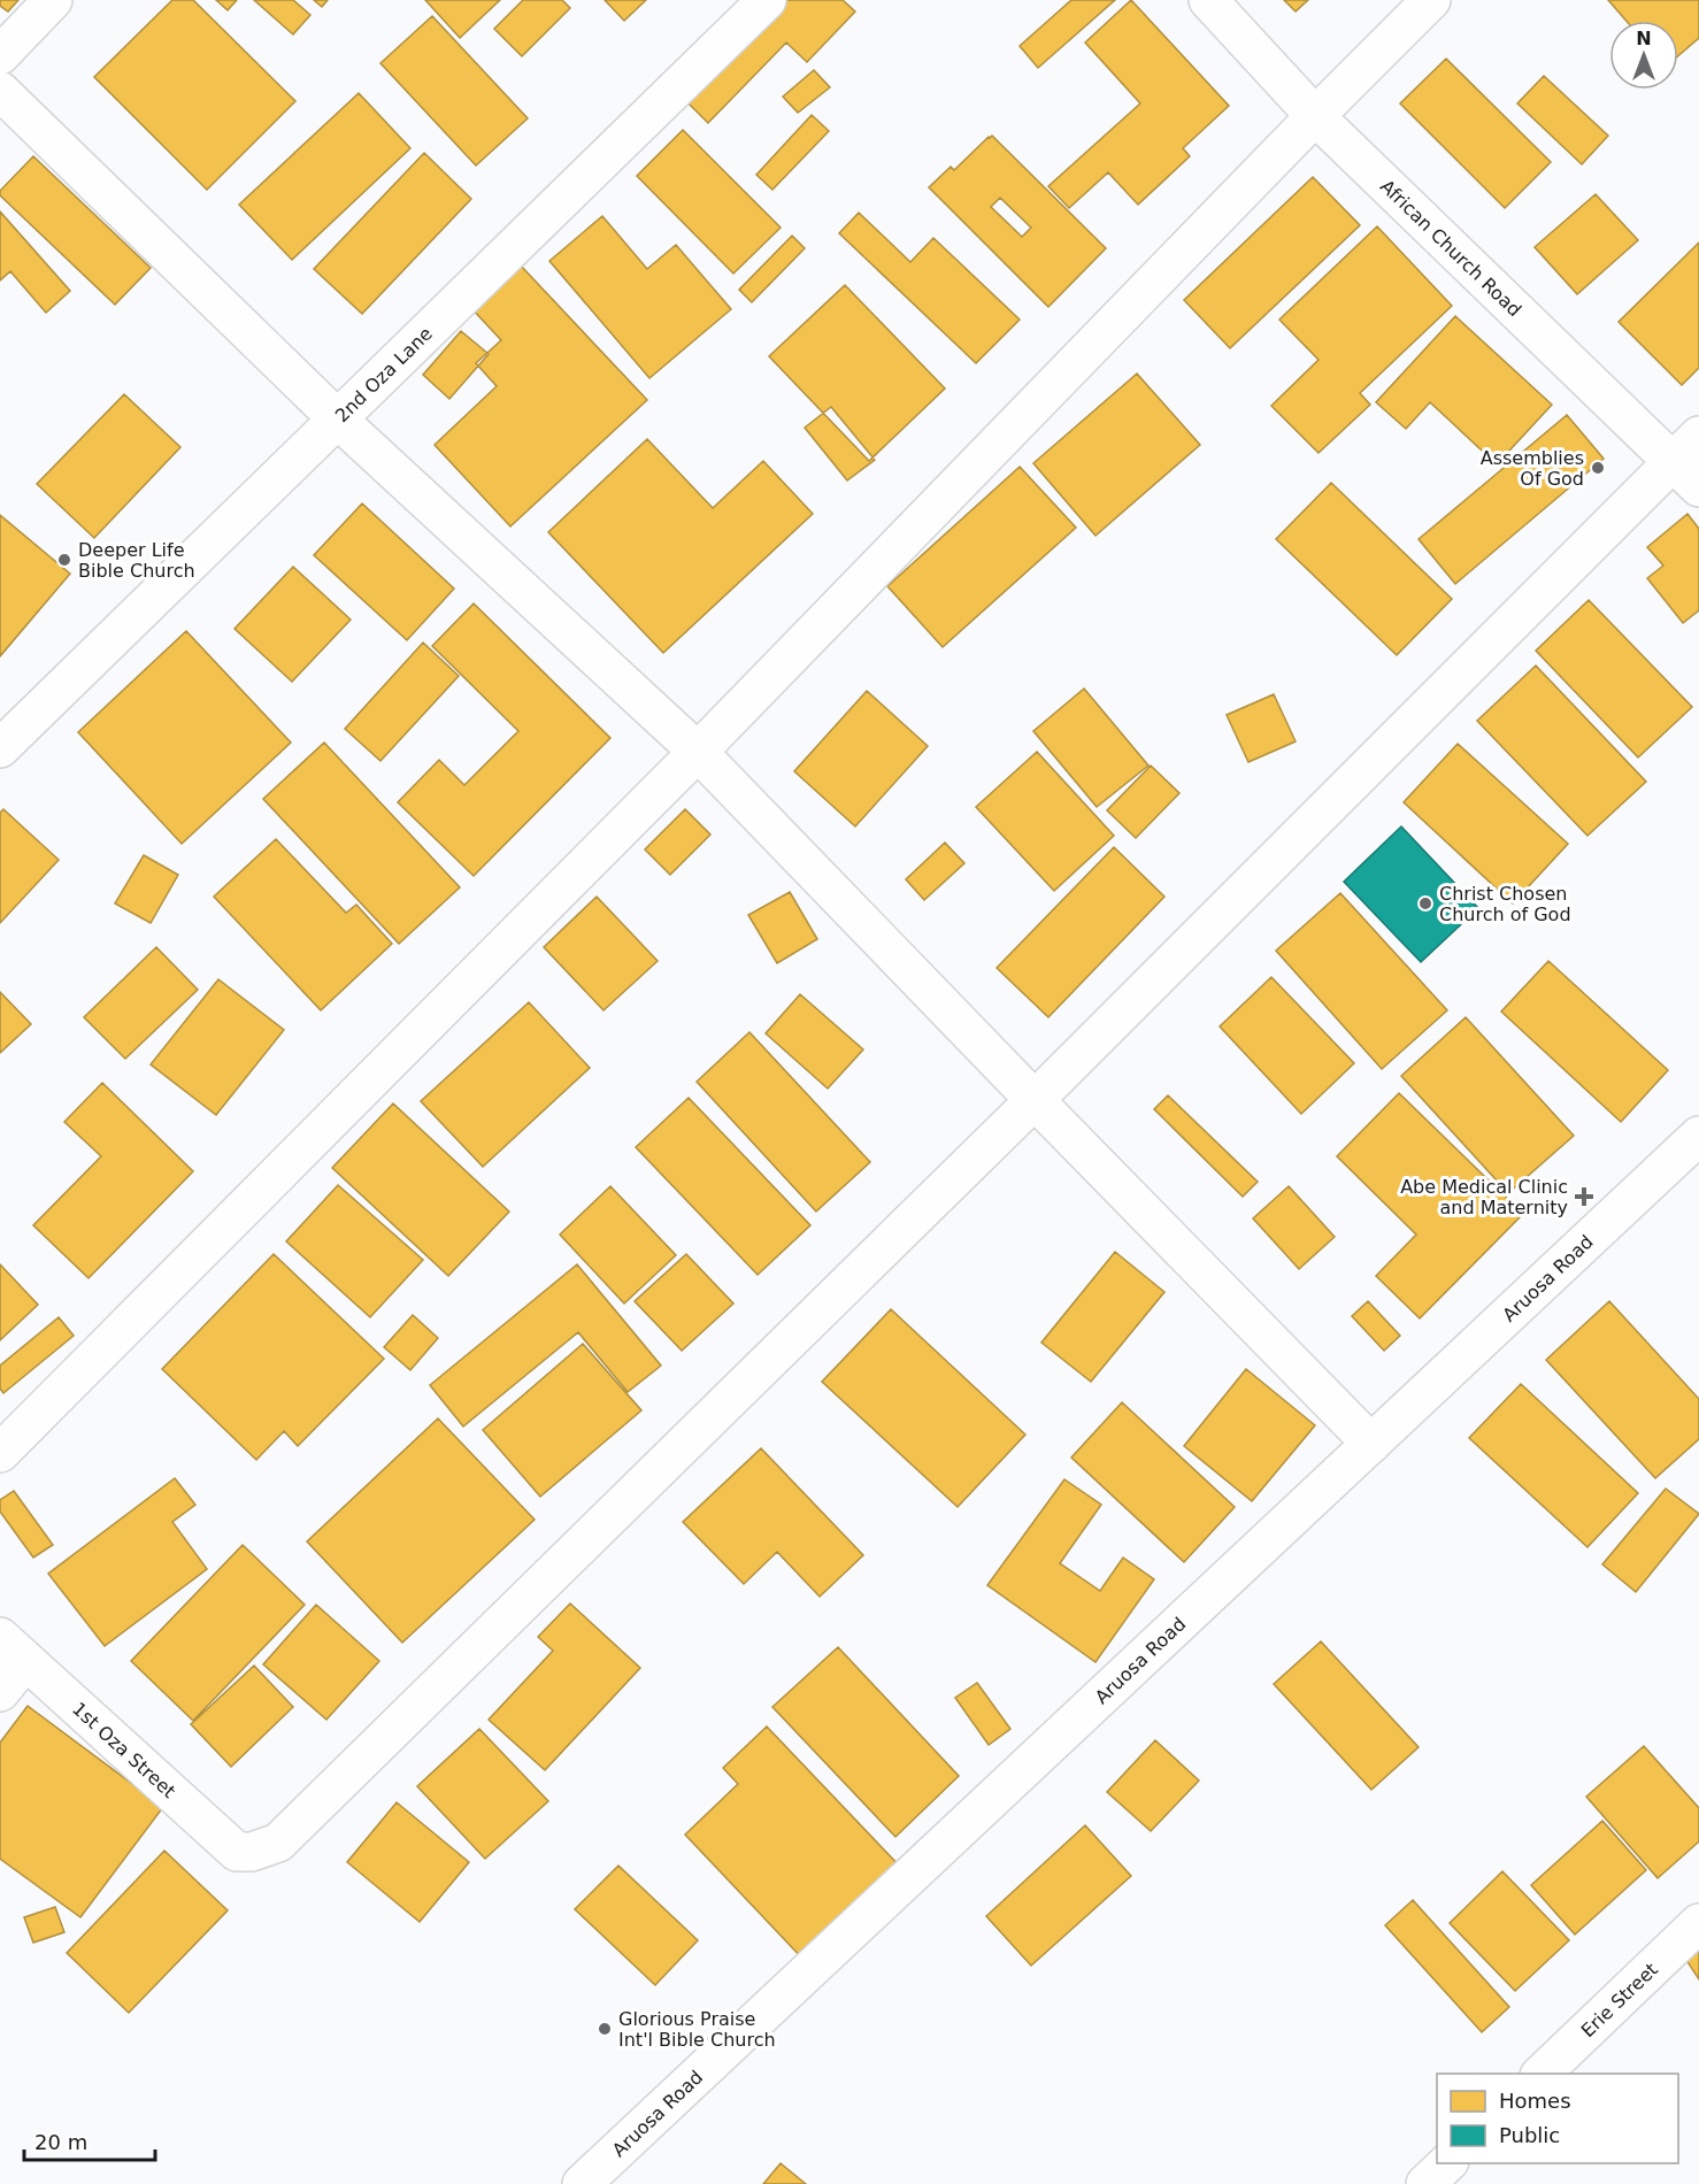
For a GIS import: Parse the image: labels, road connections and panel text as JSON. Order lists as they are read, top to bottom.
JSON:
{
  "streets": {
    "street": [
      "African Church Road",
      "2nd Oza Lane",
      "Aruosa Road",
      "1st Oza Street",
      "Erie Street"
    ]
  },
  "places": {
    "other": [
      "Assemblies Of God",
      "Deeper Life Bible Church",
      "Christ Chosen Church of God",
      "Glorious Praise Int'l Bible Church"
    ],
    "health": ["Abe Medical Clinic and Maternity"]
  },
  "legend": ["Homes", "Public"],
  "scale_bar": "20 m",
  "north": "top"
}
